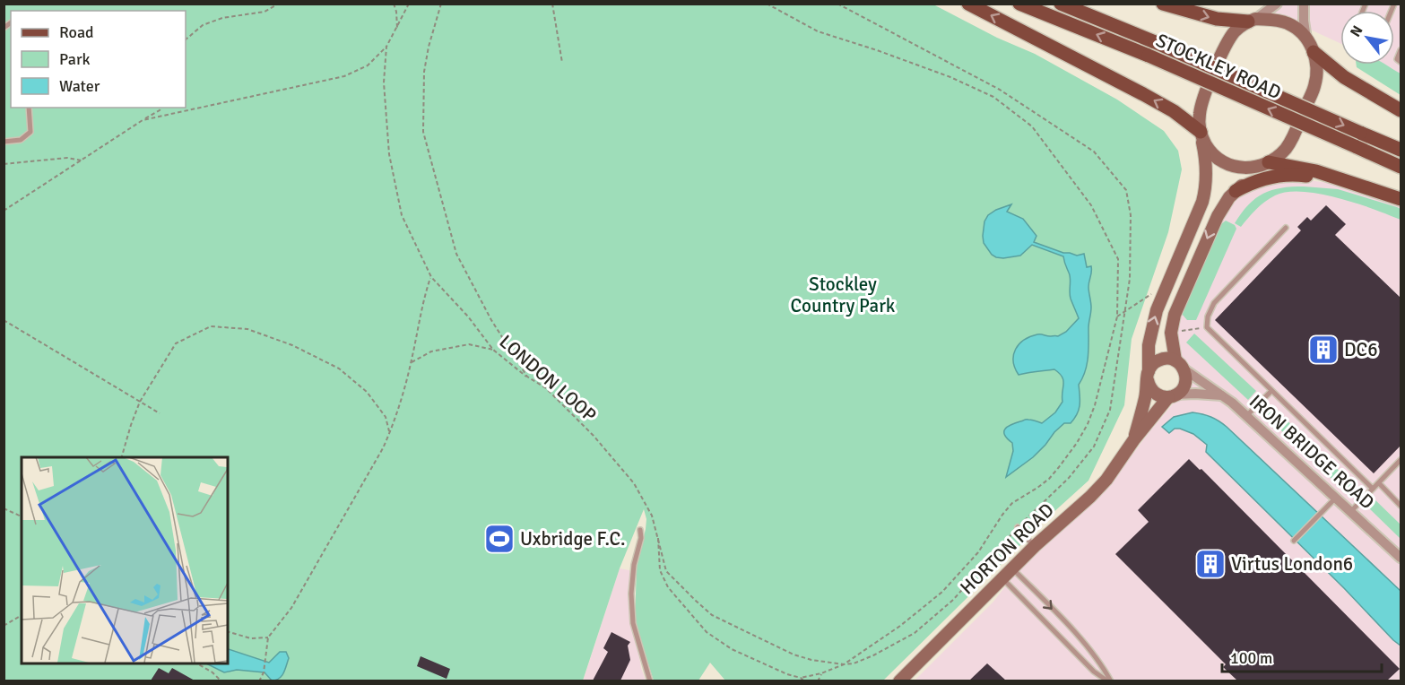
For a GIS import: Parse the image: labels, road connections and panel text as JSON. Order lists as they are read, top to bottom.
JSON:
{
  "streets": {
    "main road": ["STOCKLEY ROAD"],
    "street": ["IRON BRIDGE ROAD", "HORTON ROAD"],
    "path": ["LONDON LOOP"]
  },
  "crossings": [
    ["IRON BRIDGE ROAD", "HORTON ROAD"]
  ],
  "parks": ["Stockley Country Park"],
  "places": {
    "building": ["DC6", "Virtus London6"],
    "sports": ["Uxbridge F.C."]
  },
  "legend": ["Road", "Park", "Water"],
  "scale_bar": "100 m",
  "north": "top left"
}
